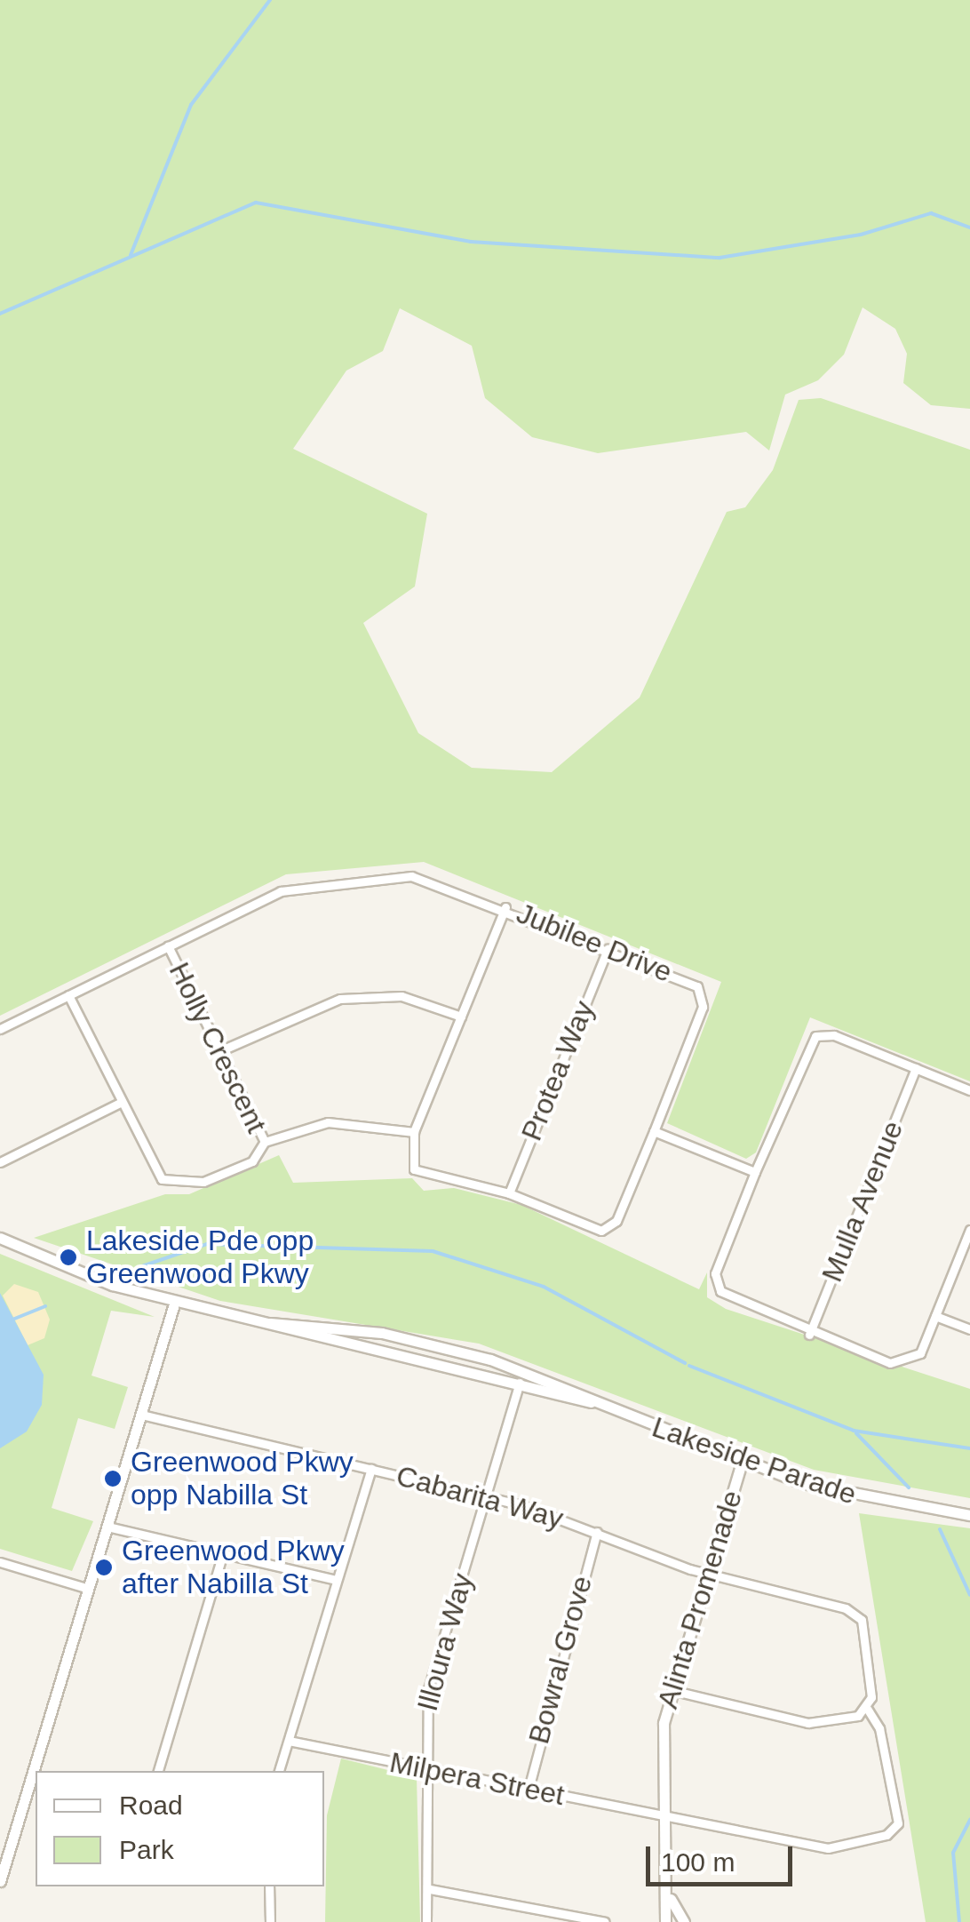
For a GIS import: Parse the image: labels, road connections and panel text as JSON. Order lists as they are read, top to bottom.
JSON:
{
  "streets": {
    "street": [
      "Jubilee Drive",
      "Holly Crescent",
      "Protea Way",
      "Mulla Avenue",
      "Lakeside Parade",
      "Cabarita Way",
      "Alinta Promenade",
      "Illoura Way",
      "Bowral Grove",
      "Milpera Street"
    ]
  },
  "crossings": [
    ["Jubilee Drive", "Holly Crescent"],
    ["Jubilee Drive", "Protea Way"],
    ["Lakeside Parade", "Alinta Promenade"],
    ["Lakeside Parade", "Illoura Way"],
    ["Cabarita Way", "Alinta Promenade"],
    ["Cabarita Way", "Illoura Way"],
    ["Cabarita Way", "Bowral Grove"],
    ["Cabarita Way", "Milpera Street"],
    ["Alinta Promenade", "Milpera Street"],
    ["Illoura Way", "Milpera Street"],
    ["Bowral Grove", "Milpera Street"]
  ],
  "places": ["Lakeside Pde opp Greenwood Pkwy", "Greenwood Pkwy opp Nabilla St", "Greenwood Pkwy after Nabilla St"],
  "legend": ["Road", "Park"],
  "scale_bar": "100 m"
}
